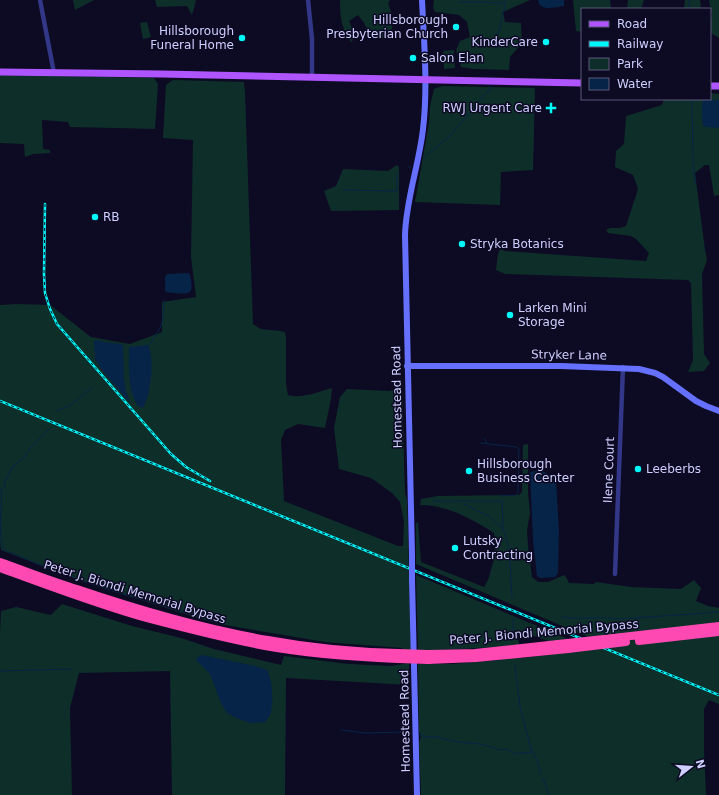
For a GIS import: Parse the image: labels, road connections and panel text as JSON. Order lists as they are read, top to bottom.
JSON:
{
  "streets": {
    "highway": ["Peter J. Biondi Memorial Bypass"],
    "street": ["Stryker Lane", "Homestead Road", "Ilene Court"]
  },
  "crossings": [
    ["Stryker Lane", "Homestead Road"],
    ["Stryker Lane", "Ilene Court"]
  ],
  "places": {
    "other": [
      "Hillsborough Presbyterian Church",
      "Hillsborough Funeral Home",
      "KinderCare",
      "Salon Elan",
      "RB",
      "Stryka Botanics",
      "Larken Mini Storage",
      "Leeberbs",
      "Hillsborough Business Center",
      "Lutsky Contracting"
    ],
    "health": ["RWJ Urgent Care"]
  },
  "legend": [
    "Road",
    "Railway",
    "Park",
    "Water"
  ],
  "north": "right"
}
